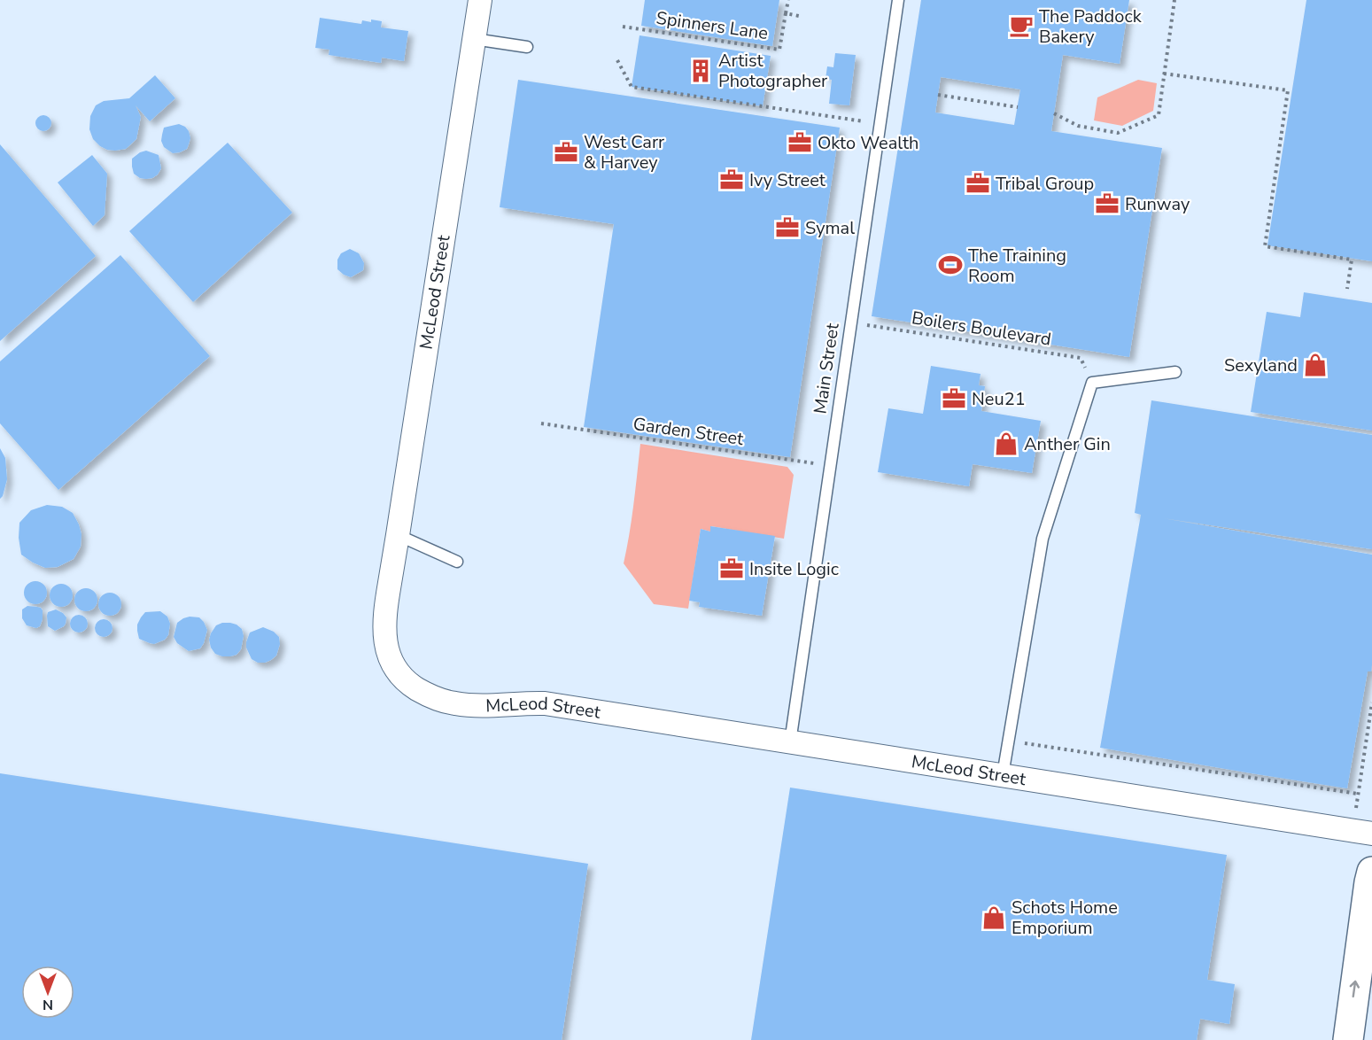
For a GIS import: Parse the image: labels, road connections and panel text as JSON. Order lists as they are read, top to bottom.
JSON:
{
  "streets": {
    "street": ["McLeod Street"],
    "lane": ["Main Street"],
    "path": ["Spinners Lane", "Boilers Boulevard", "Garden Street"]
  },
  "crossings": [
    ["McLeod Street", "Main Street"],
    ["Boilers Boulevard", "Main Street"],
    ["Main Street", "Garden Street"]
  ],
  "places": {
    "cafe": ["The Paddock Bakery"],
    "building": ["Artist Photographer"],
    "office": [
      "Okto Wealth",
      "West Carr & Harvey",
      "Ivy Street",
      "Tribal Group",
      "Runway",
      "Symal",
      "Neu21",
      "Insite Logic"
    ],
    "sports": ["The Training Room"],
    "shop": ["Sexyland", "Anther Gin", "Schots Home Emporium"]
  },
  "north": "bottom"
}
